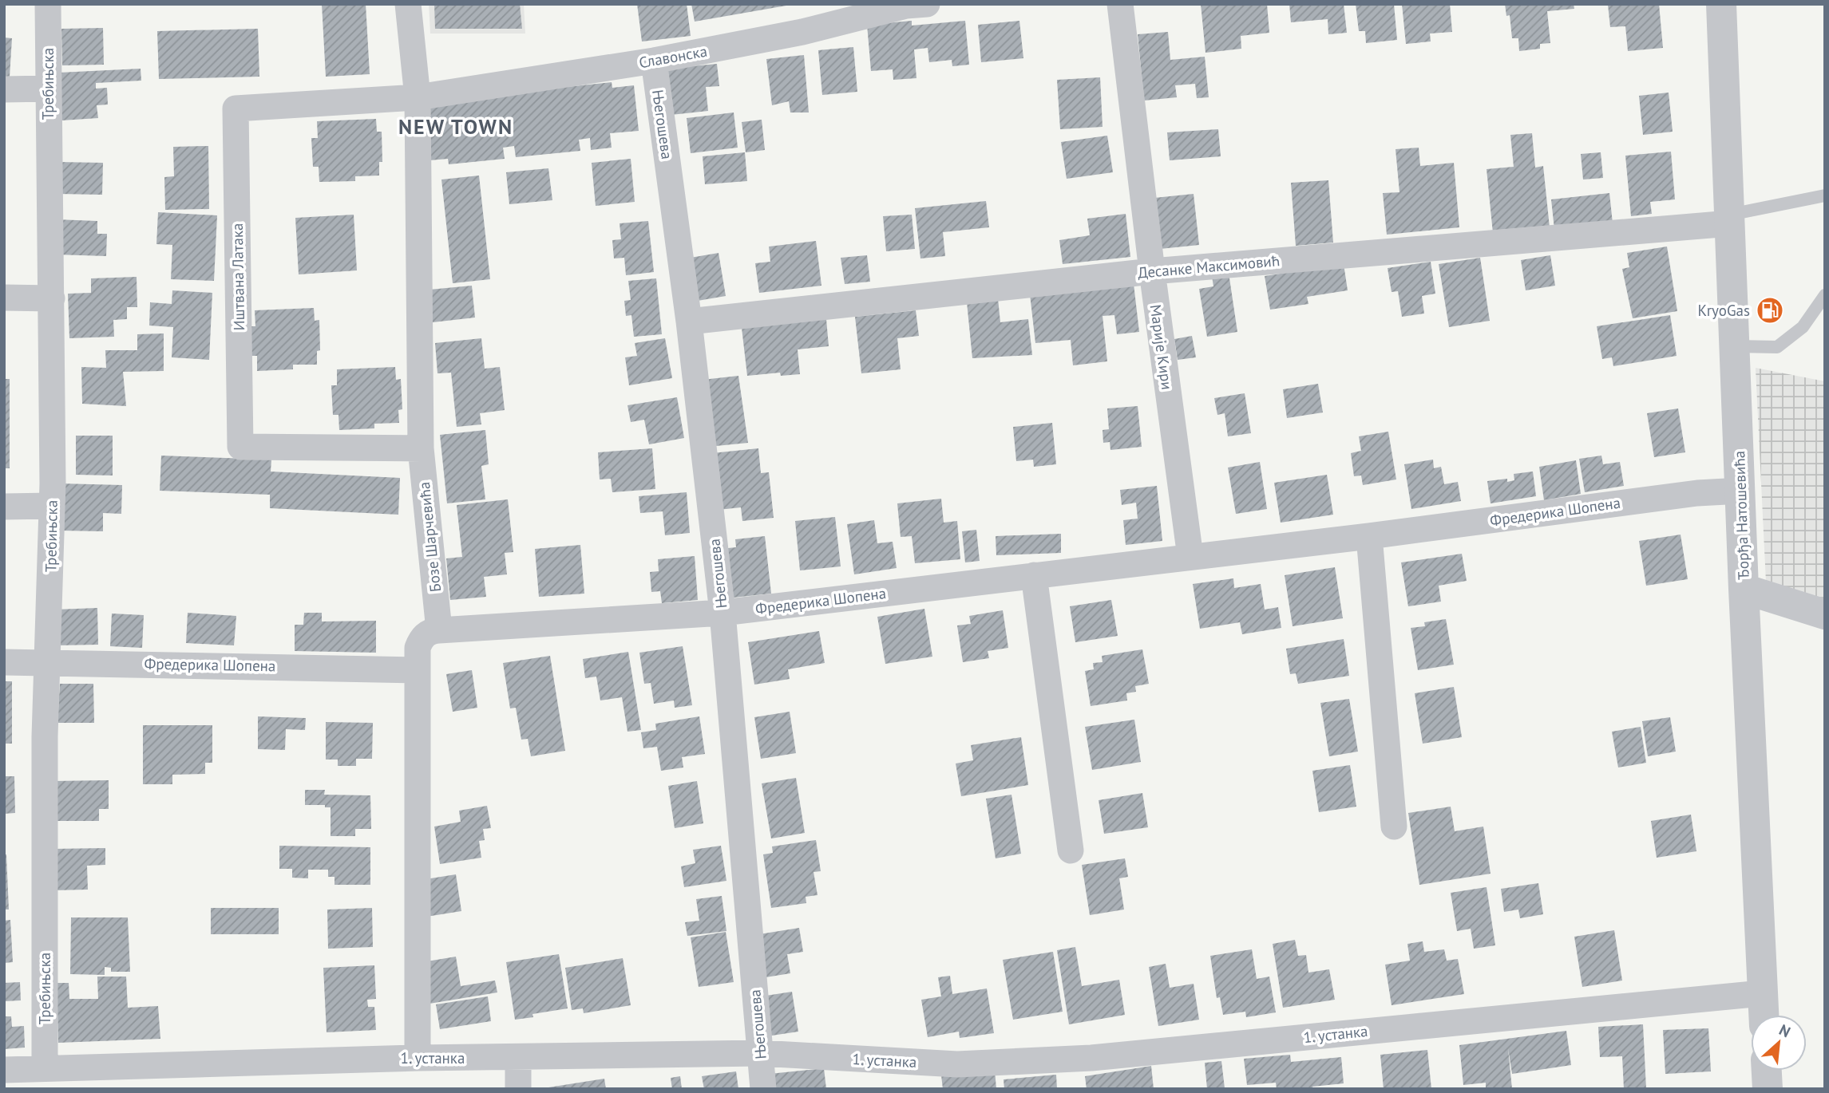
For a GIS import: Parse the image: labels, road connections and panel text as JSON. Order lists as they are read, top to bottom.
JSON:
{
  "streets": {
    "street": [
      "Славонска",
      "Требињска",
      "Његошева",
      "Десанке Максимовић",
      "Иштвана Латака",
      "Марије Кири",
      "Фредерика Шопена",
      "Ђорђа Натошевића",
      "Бозе Шарчевића",
      "1. устанка"
    ]
  },
  "crossings": [
    ["Славонска", "Његошева"],
    ["Славонска", "Иштвана Латака"],
    ["Славонска", "Бозе Шарчевића"],
    ["Требињска", "Фредерика Шопена"],
    ["Требињска", "1. устанка"],
    ["Његошева", "Десанке Максимовић"],
    ["Његошева", "Фредерика Шопена"],
    ["Његошева", "1. устанка"],
    ["Десанке Максимовић", "Марије Кири"],
    ["Десанке Максимовић", "Ђорђа Натошевића"],
    ["Иштвана Латака", "Бозе Шарчевића"],
    ["Марије Кири", "Фредерика Шопена"],
    ["Фредерика Шопена", "Ђорђа Натошевића"],
    ["Фредерика Шопена", "Бозе Шарчевића"],
    ["Ђорђа Натошевића", "1. устанка"]
  ],
  "districts": ["NEW TOWN"],
  "places": {
    "fuel station": ["KryoGas"]
  },
  "north": "top right"
}
